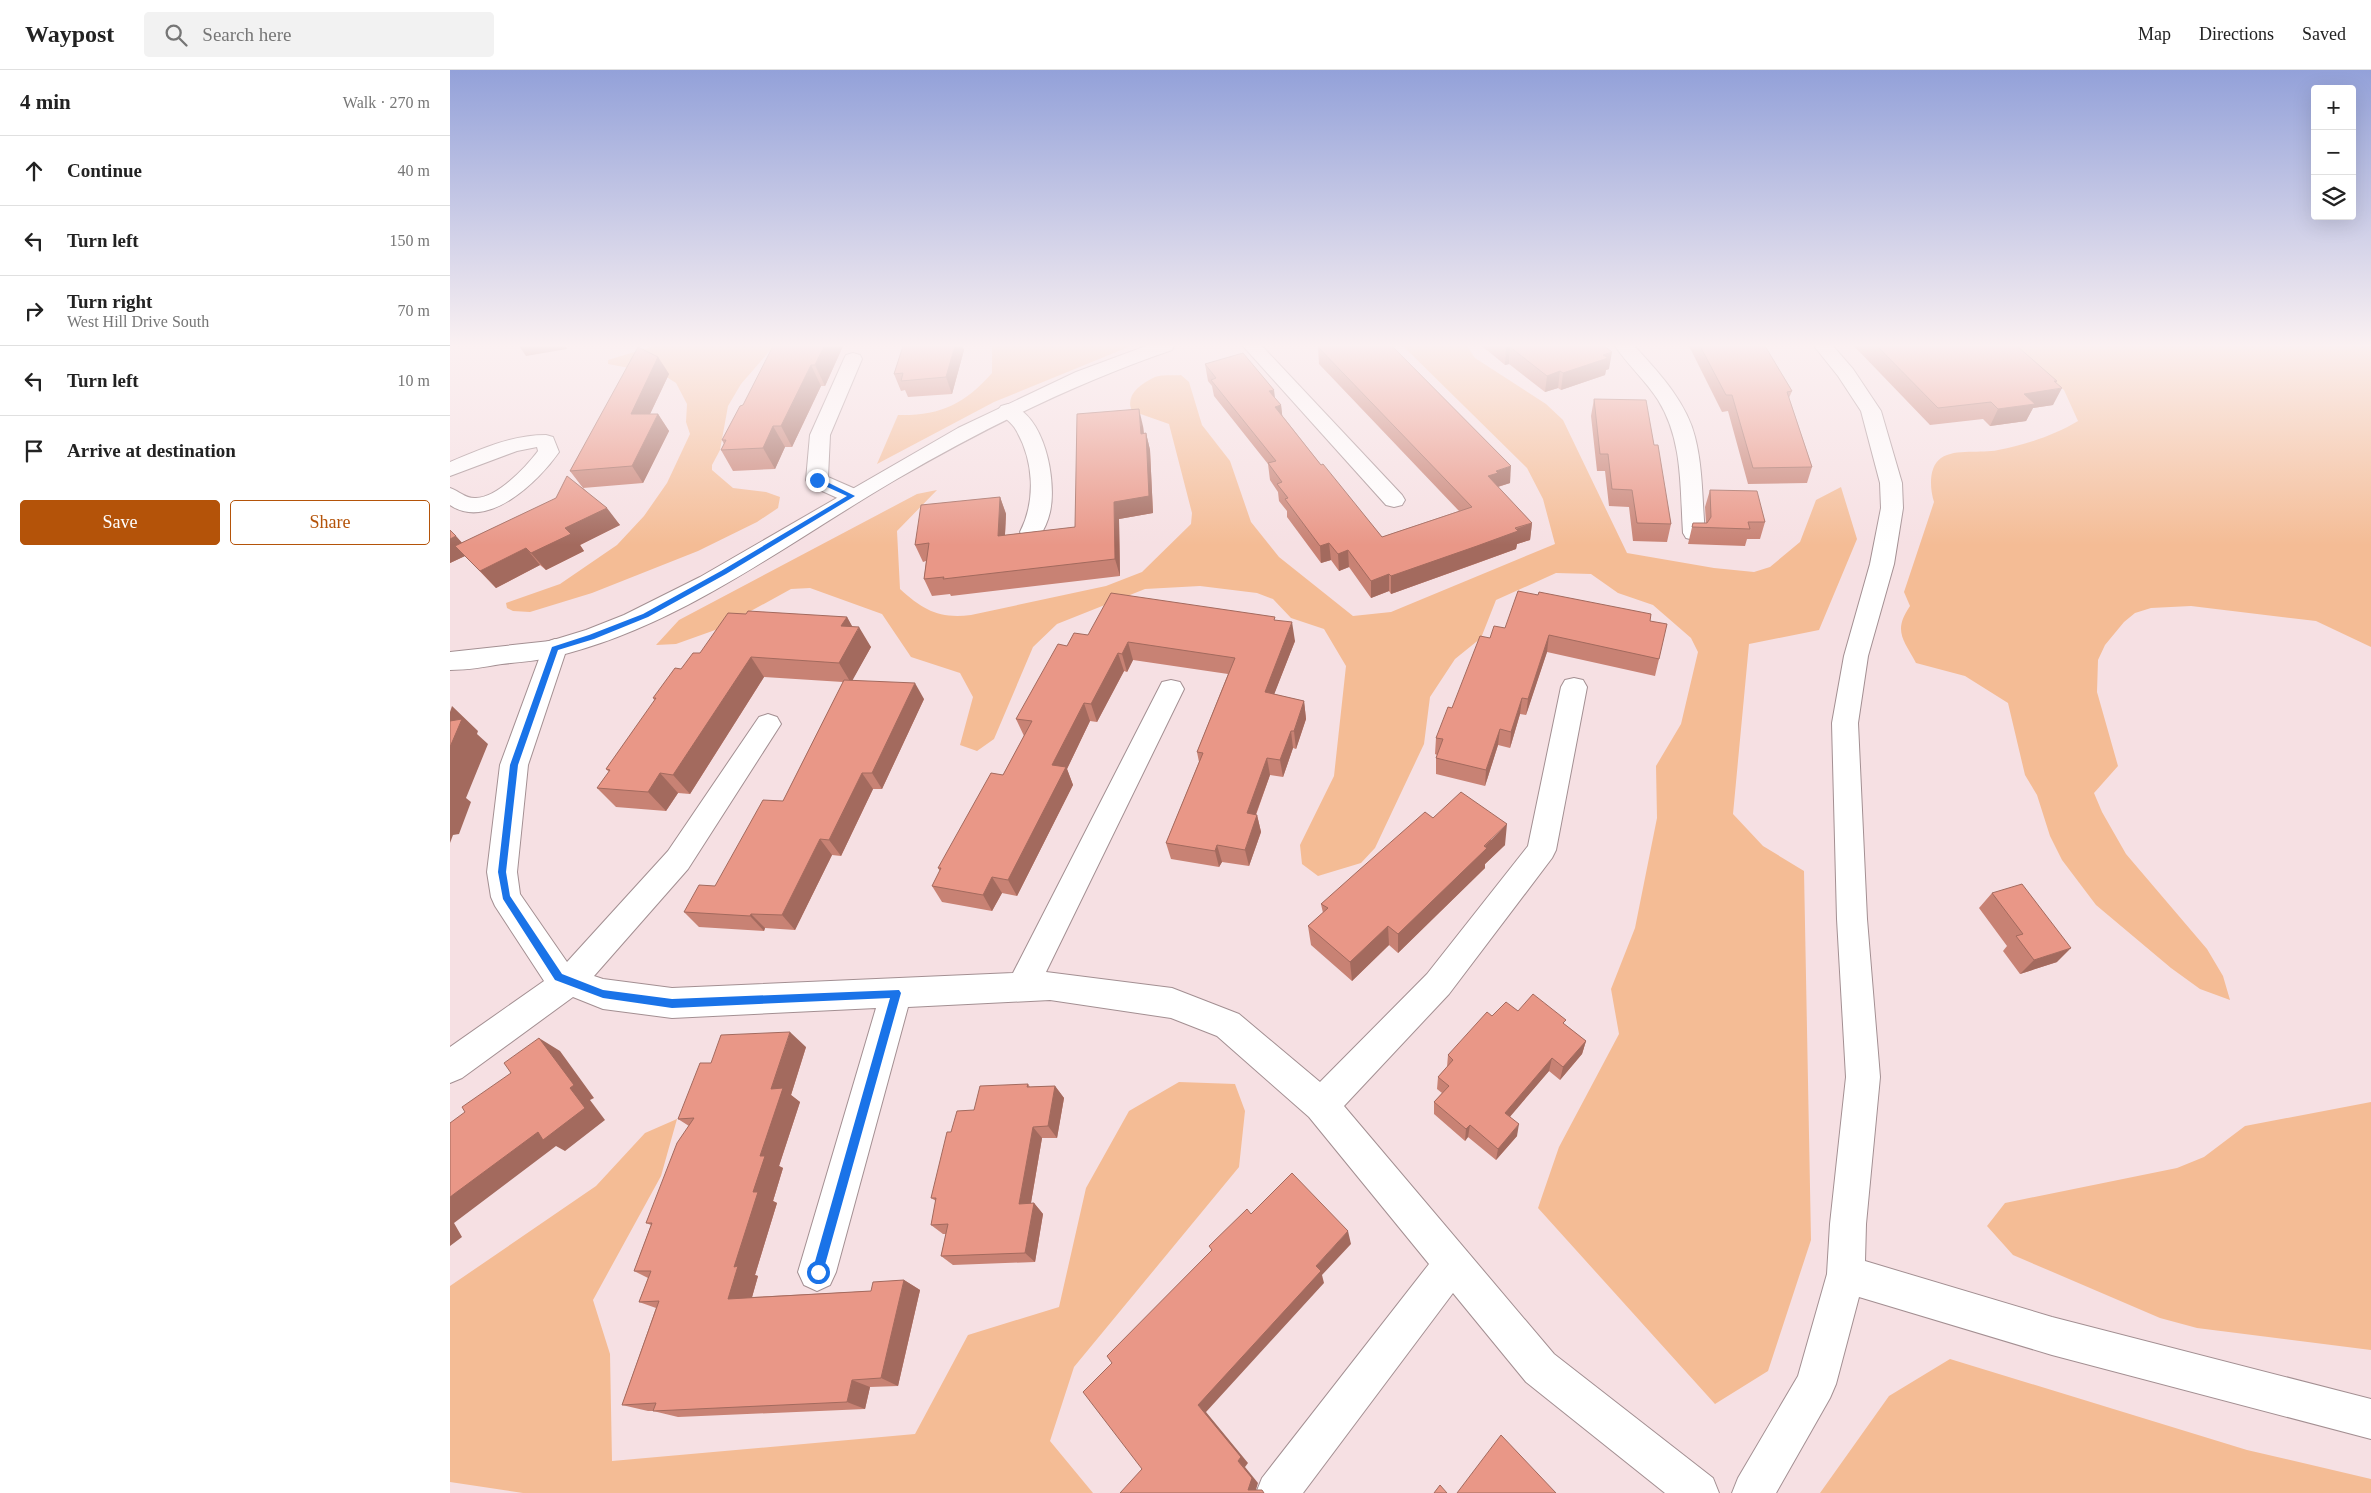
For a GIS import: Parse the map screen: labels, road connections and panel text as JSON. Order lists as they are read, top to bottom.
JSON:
{
  "page": {
    "header": "Waypost",
    "search": "Search here",
    "nav": ["Map", "Directions", "Saved"],
    "heading": ["4 min", "Walk · 270 m"],
    "map_buttons": ["+", "−"],
    "list": [
      ["Continue", "40 m"],
      ["Turn left", "150 m"],
      ["Turn right", "West Hill Drive South", "70 m"],
      ["Turn left", "10 m"],
      "Arrive at destination"
    ],
    "buttons": ["Save", "Share"]
  }
}
